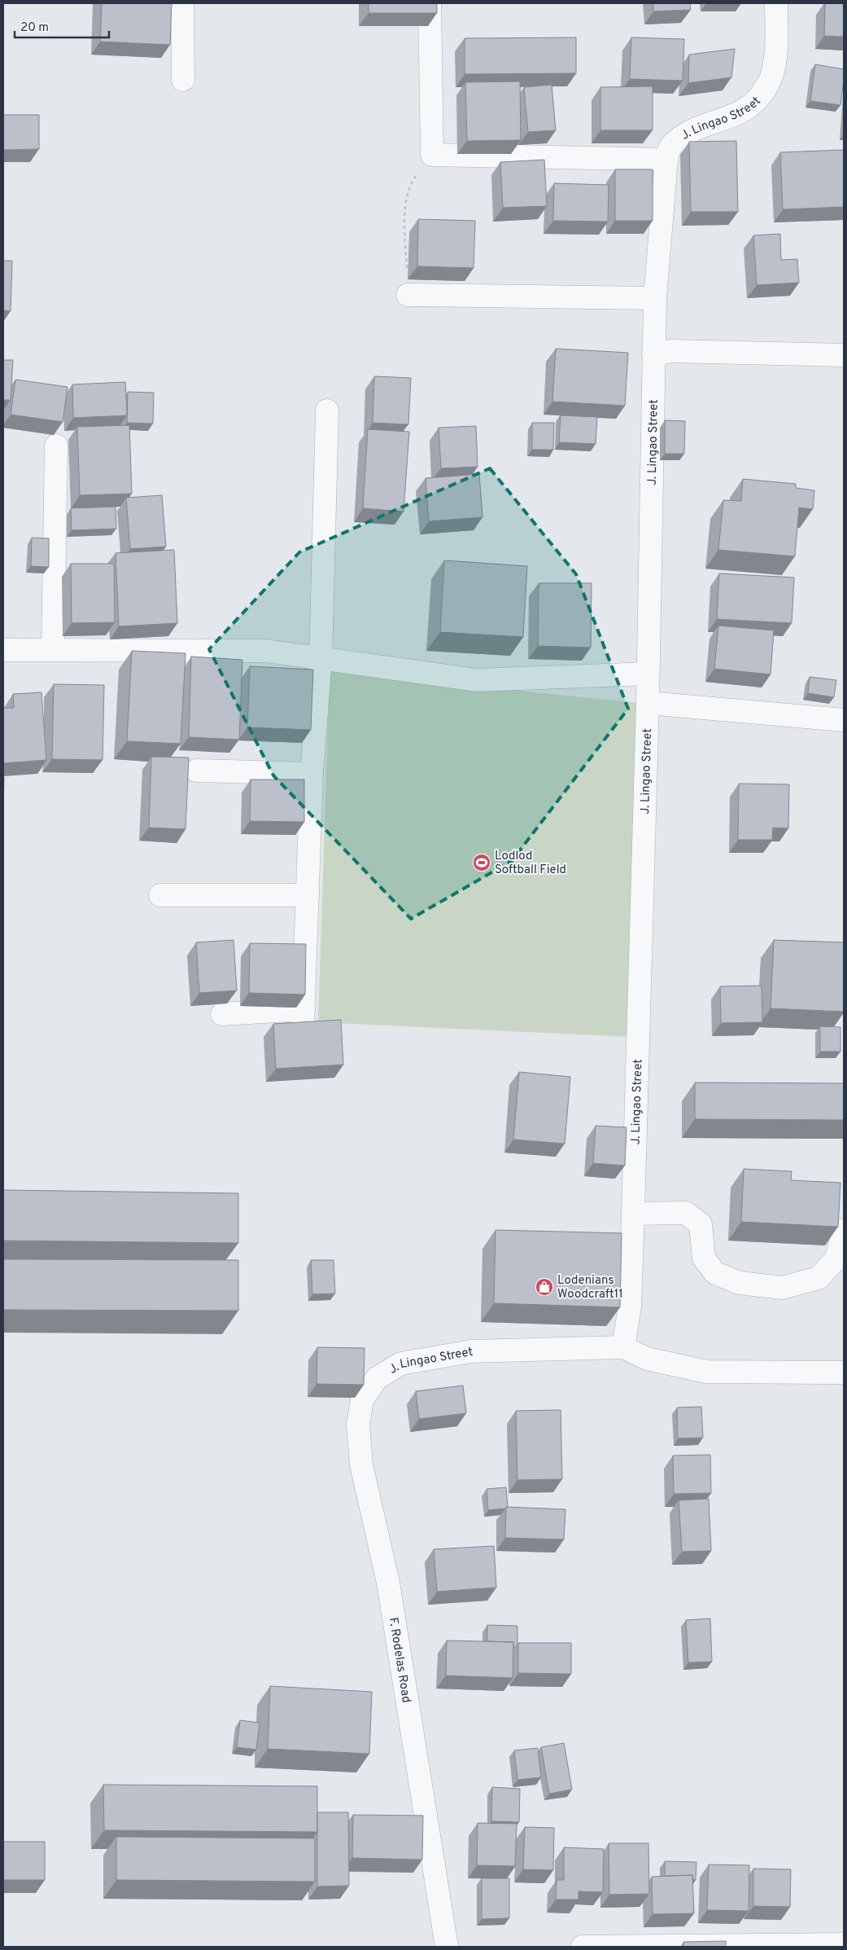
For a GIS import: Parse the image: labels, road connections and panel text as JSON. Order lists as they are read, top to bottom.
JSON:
{
  "streets": {
    "street": ["J. Lingao Street", "F. Rodelas Road"]
  },
  "crossings": [
    ["J. Lingao Street", "F. Rodelas Road"]
  ],
  "places": {
    "sports": ["Lodlod Softball Field"],
    "shop": ["Lodenians Woodcraft11"]
  },
  "scale_bar": "20 m"
}
